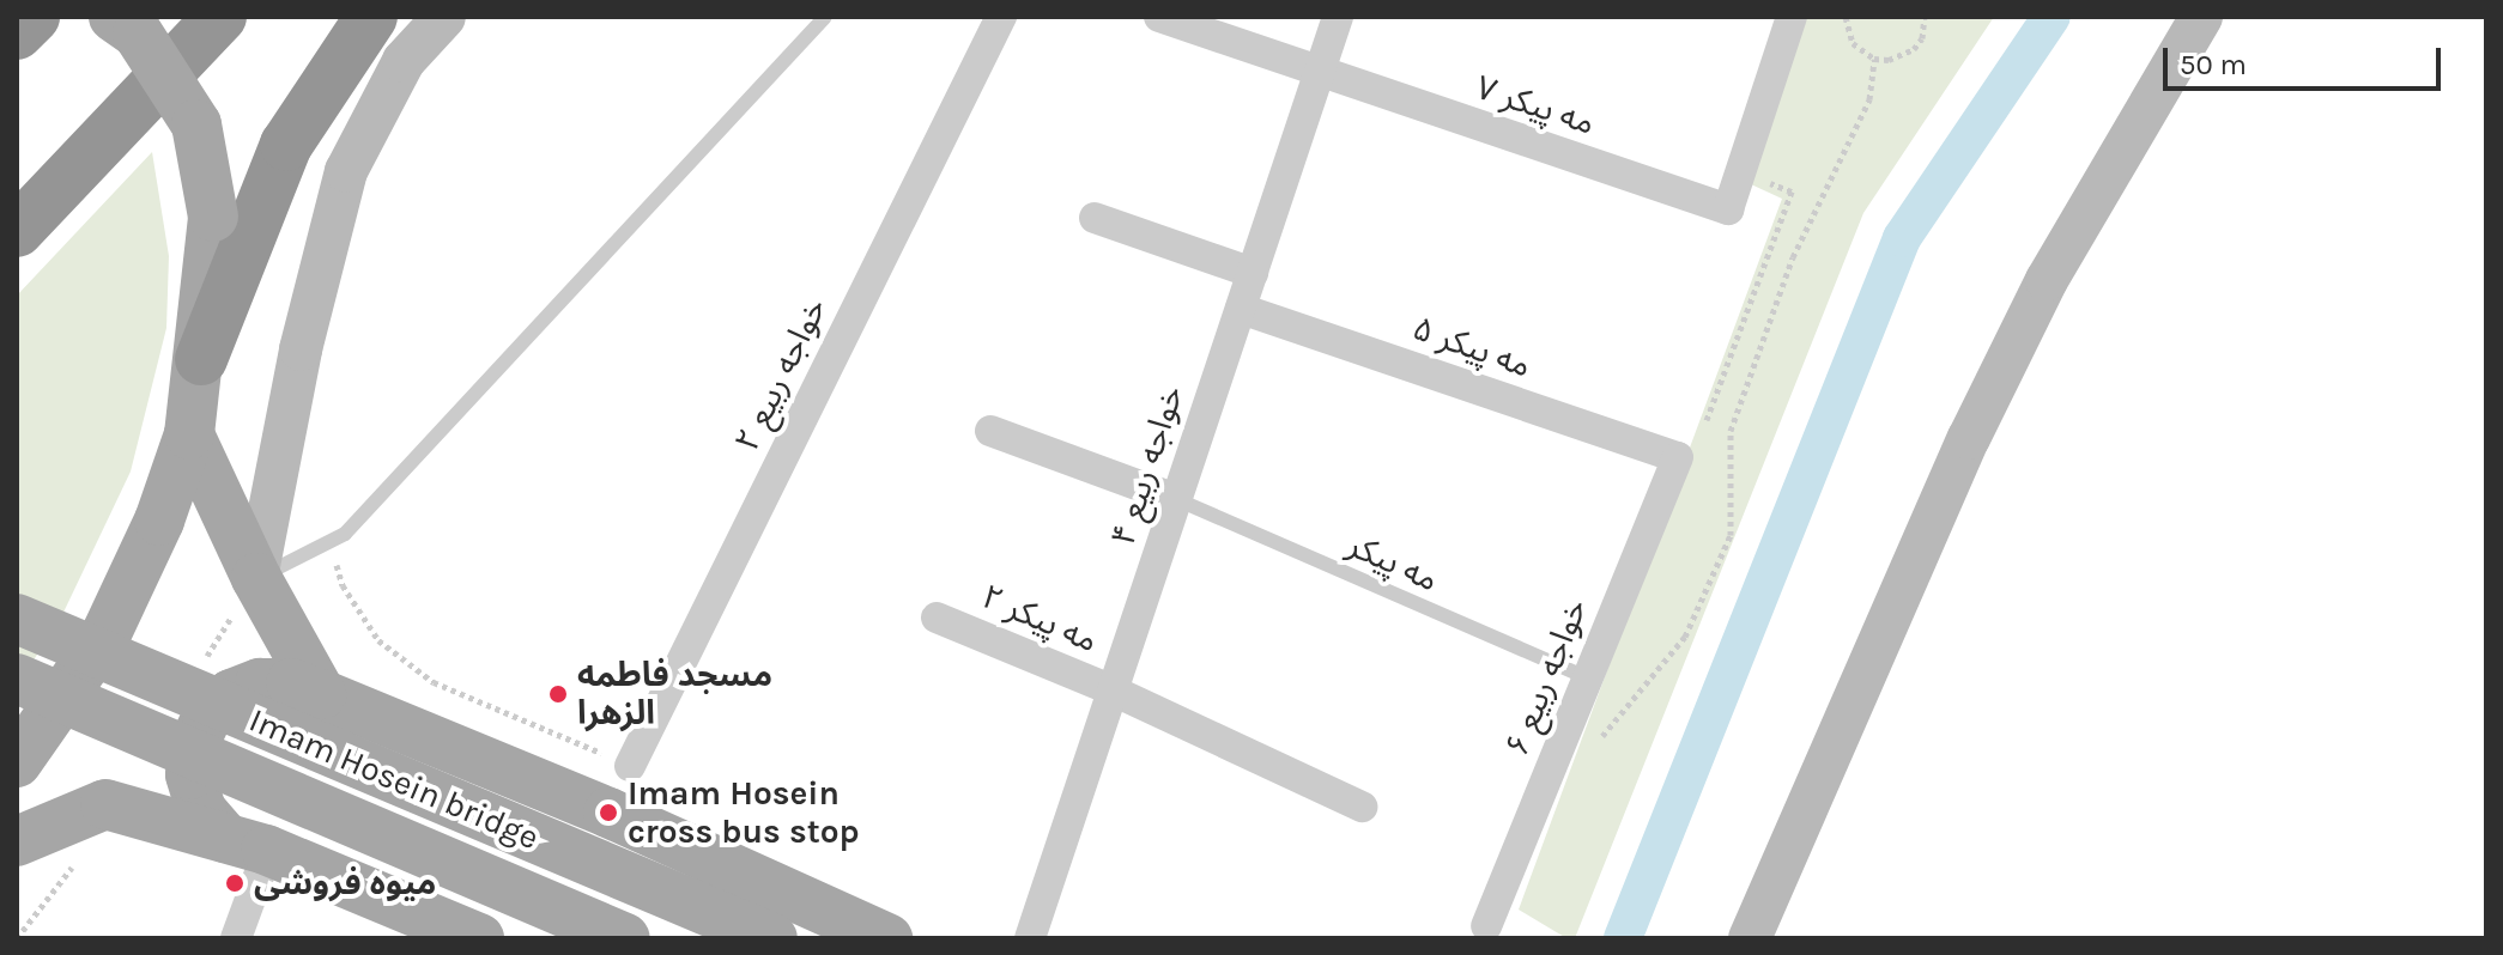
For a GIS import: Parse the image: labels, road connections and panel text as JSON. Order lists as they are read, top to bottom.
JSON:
{
  "streets": {
    "main road": ["Imam Hosein bridge"],
    "street": [
      "مه پیکر ۷",
      "مه پیکر ۵",
      "خواجه ربیع ۲",
      "خواجه ربیع ۴",
      "مه پیکر ۲",
      "خواجه ربیع ۶"
    ],
    "lane": ["مه پیکر"]
  },
  "crossings": [
    ["مه پیکر ۷", "خواجه ربیع ۴"],
    ["مه پیکر ۵", "خواجه ربیع ۴"],
    ["مه پیکر ۵", "خواجه ربیع ۶"],
    ["خواجه ربیع ۴", "مه پیکر"],
    ["خواجه ربیع ۴", "مه پیکر ۲"],
    ["مه پیکر", "خواجه ربیع ۶"]
  ],
  "places": ["مسجد فاطمه الزهرا", "Imam Hosein cross bus stop", "میوه فروشی"],
  "scale_bar": "50 m"
}
